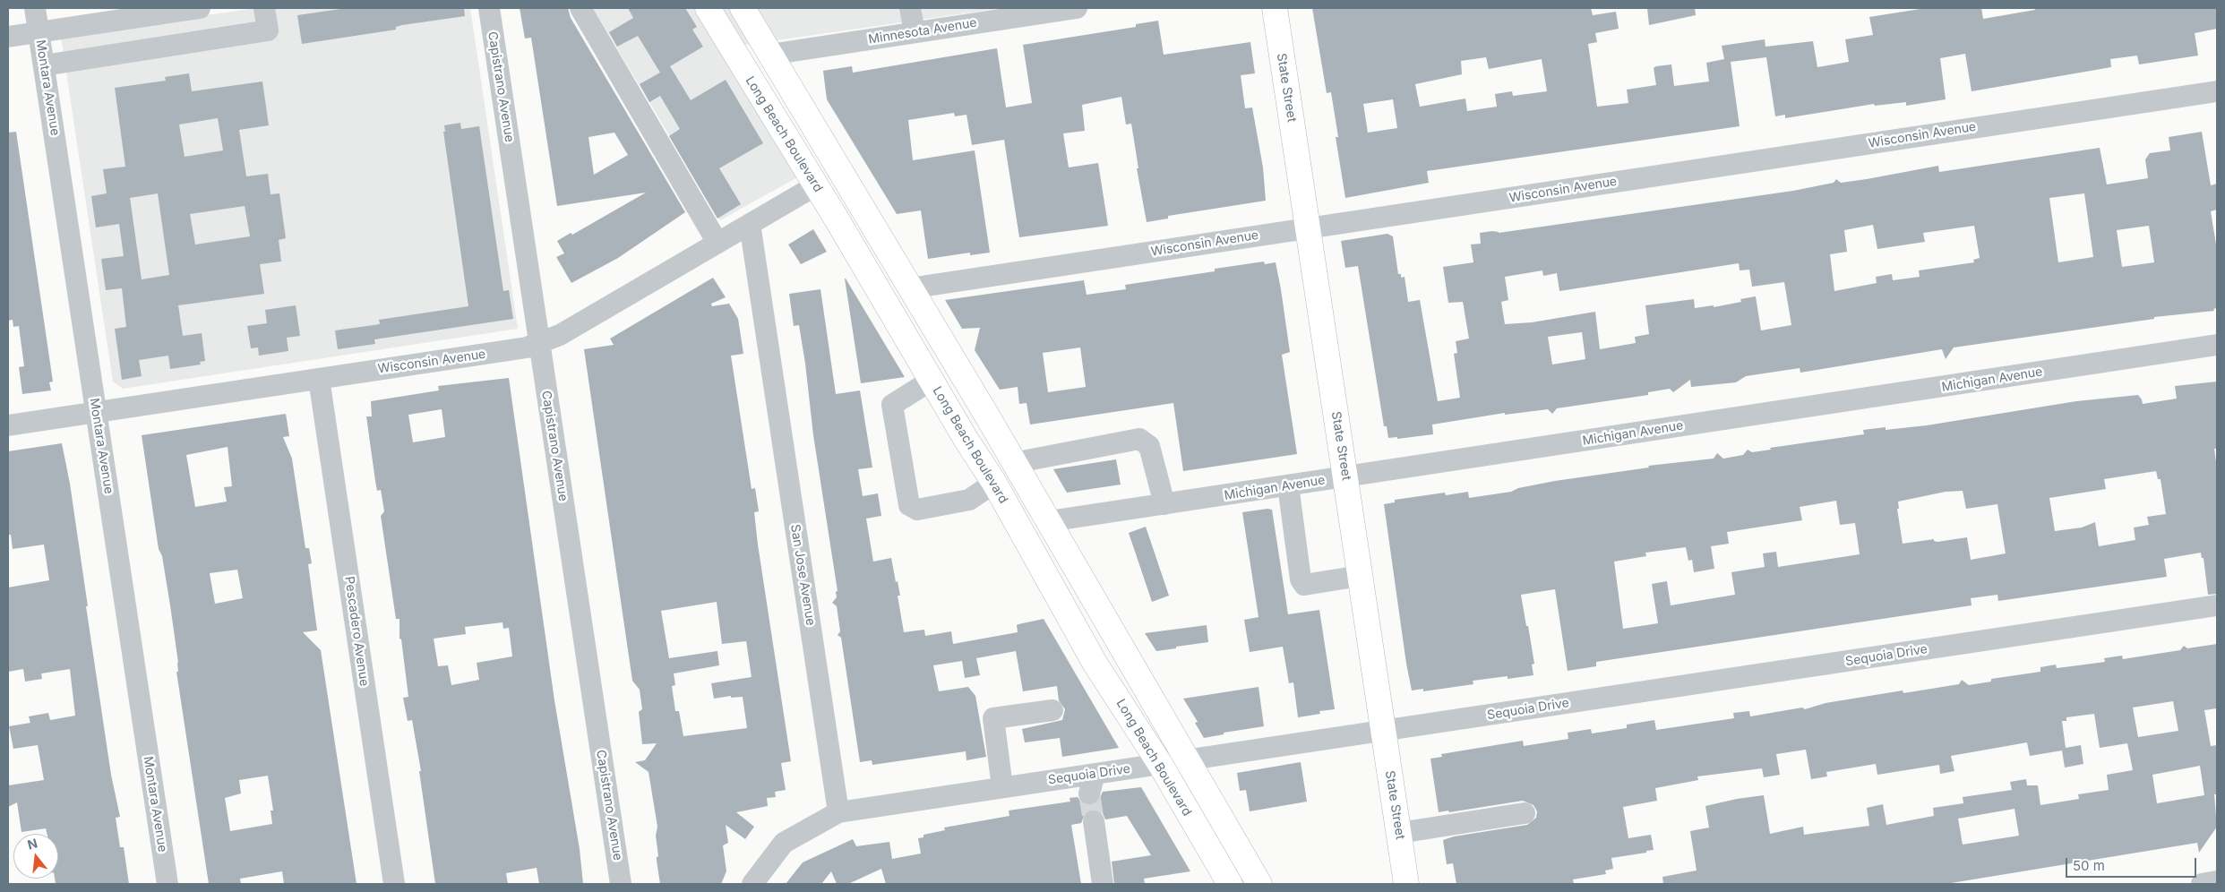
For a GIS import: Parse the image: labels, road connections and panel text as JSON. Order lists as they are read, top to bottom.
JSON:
{
  "streets": {
    "main road": ["State Street", "Long Beach Boulevard"],
    "street": [
      "Minnesota Avenue",
      "Capistrano Avenue",
      "Montara Avenue",
      "Wisconsin Avenue",
      "Michigan Avenue",
      "San Jose Avenue",
      "Pescadero Avenue",
      "Sequoia Drive"
    ]
  },
  "crossings": [
    ["Capistrano Avenue", "Wisconsin Avenue"],
    ["Montara Avenue", "Wisconsin Avenue"],
    ["State Street", "Wisconsin Avenue"],
    ["State Street", "Michigan Avenue"],
    ["State Street", "Sequoia Drive"],
    ["Long Beach Boulevard", "Wisconsin Avenue"],
    ["Long Beach Boulevard", "Sequoia Drive"],
    ["Wisconsin Avenue", "San Jose Avenue"],
    ["Wisconsin Avenue", "Pescadero Avenue"],
    ["San Jose Avenue", "Sequoia Drive"]
  ],
  "scale_bar": "50 m",
  "north": "top"
}
